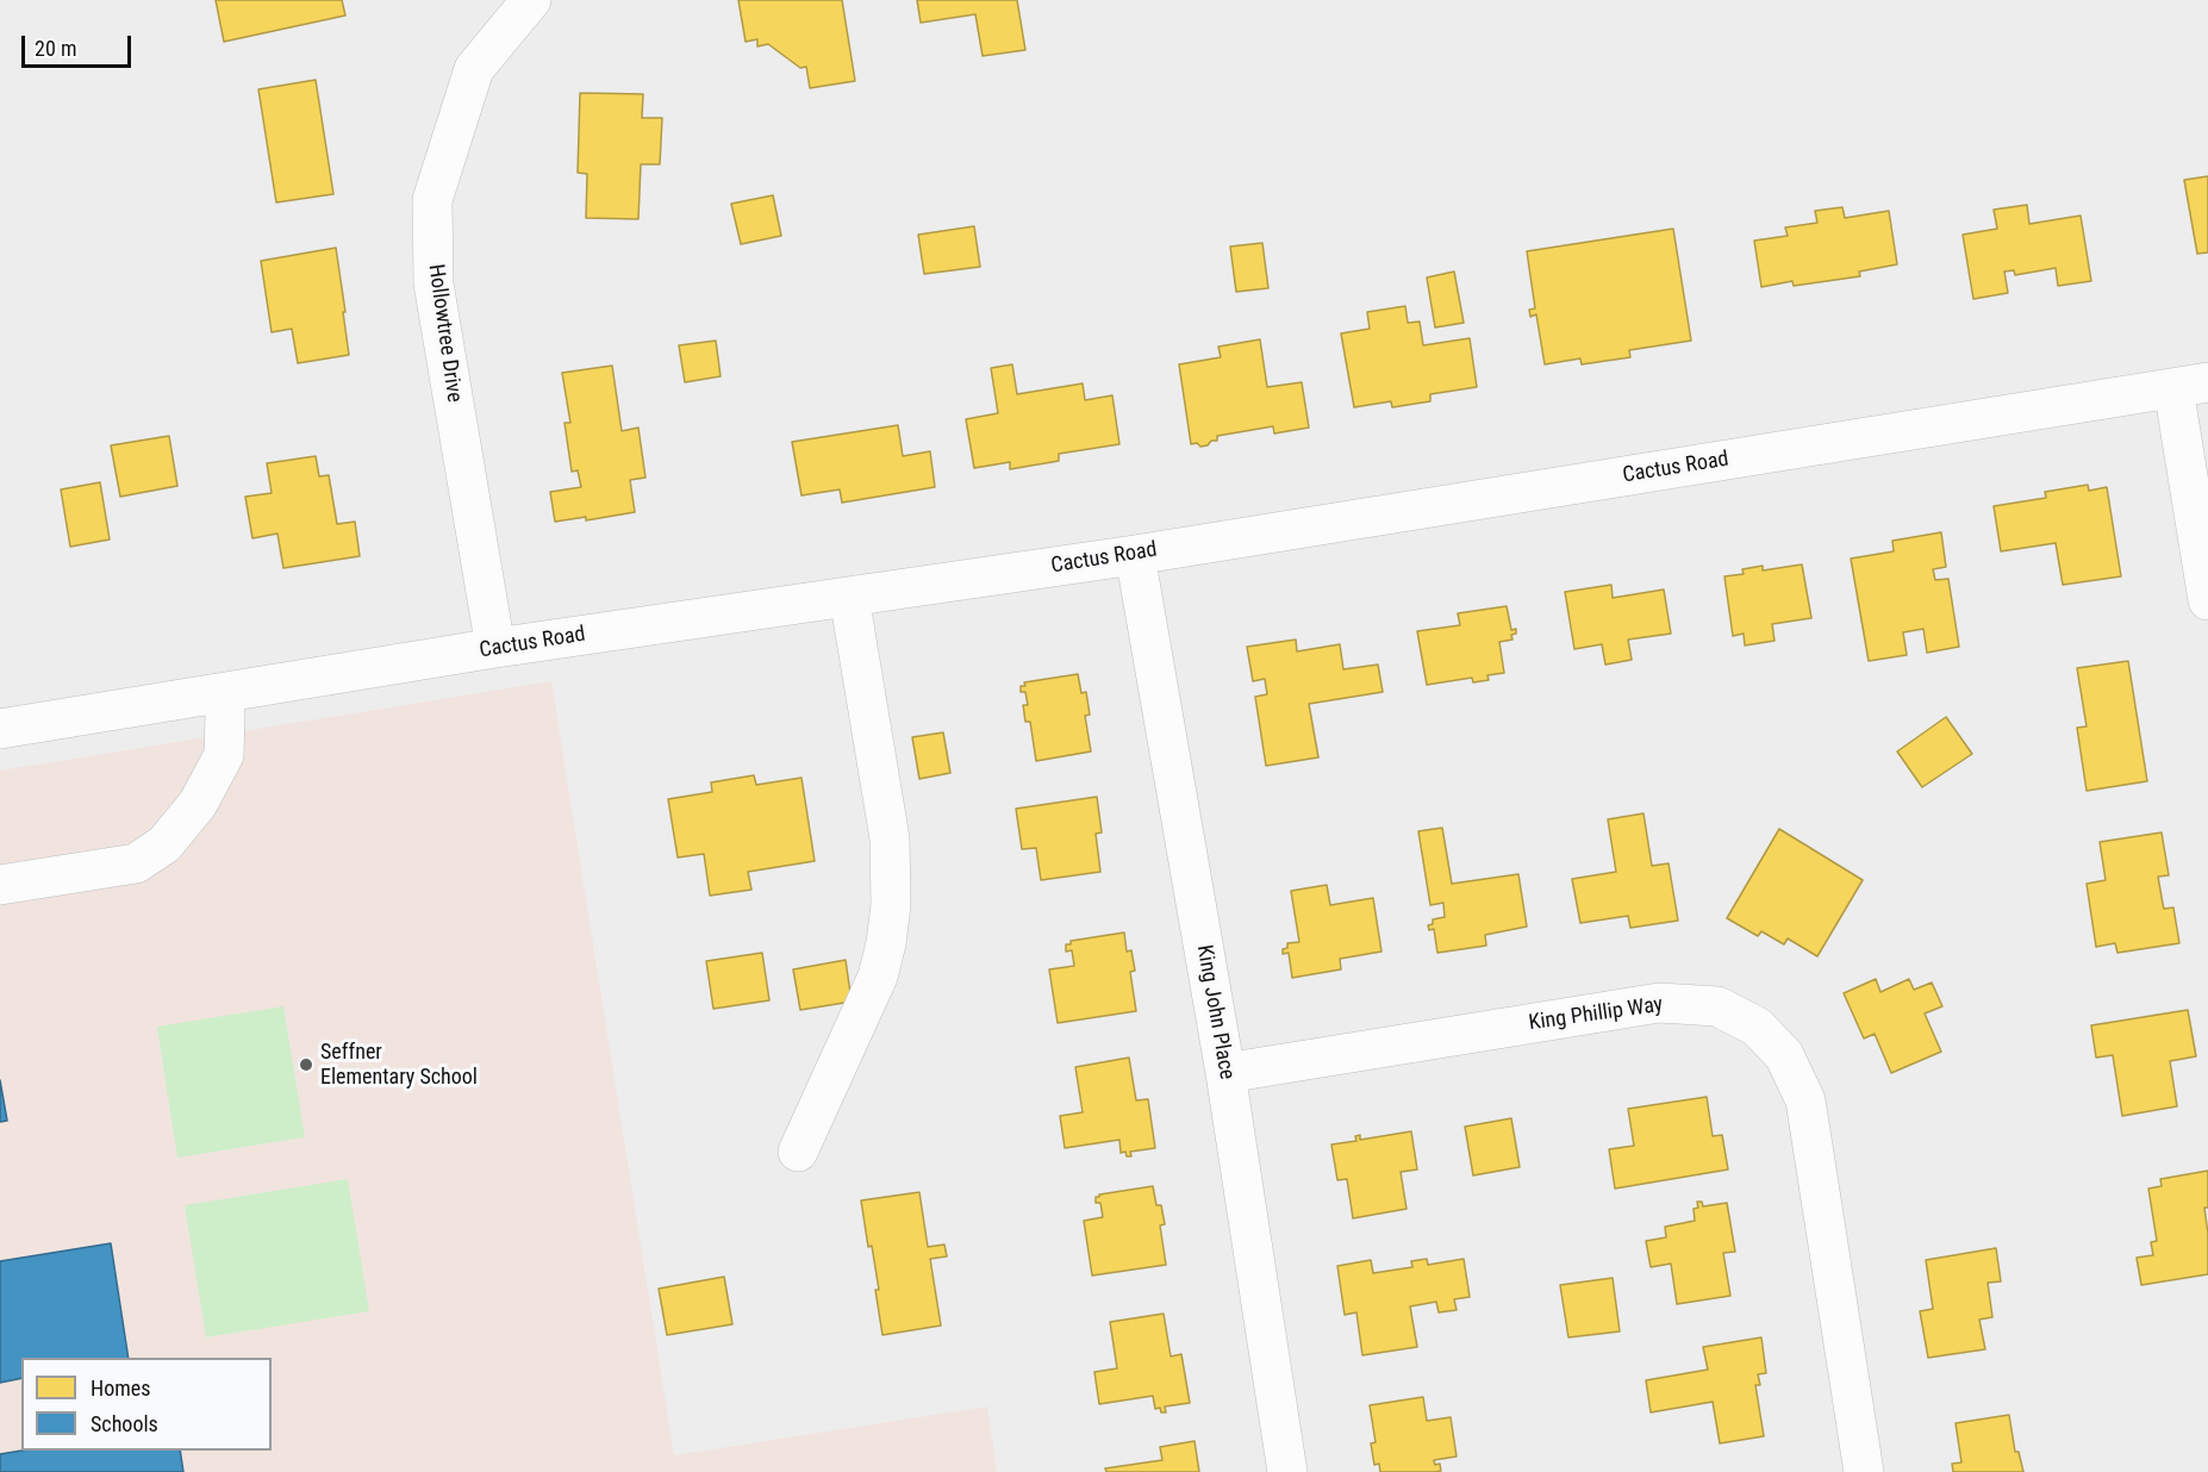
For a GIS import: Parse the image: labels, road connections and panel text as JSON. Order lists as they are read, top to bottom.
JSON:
{
  "streets": {
    "street": [
      "Hollowtree Drive",
      "Cactus Road",
      "King John Place",
      "King Phillip Way"
    ]
  },
  "crossings": [
    ["Hollowtree Drive", "Cactus Road"],
    ["Cactus Road", "King John Place"],
    ["King John Place", "King Phillip Way"]
  ],
  "places": ["Seffner Elementary School"],
  "legend": ["Homes", "Schools"],
  "scale_bar": "20 m"
}
